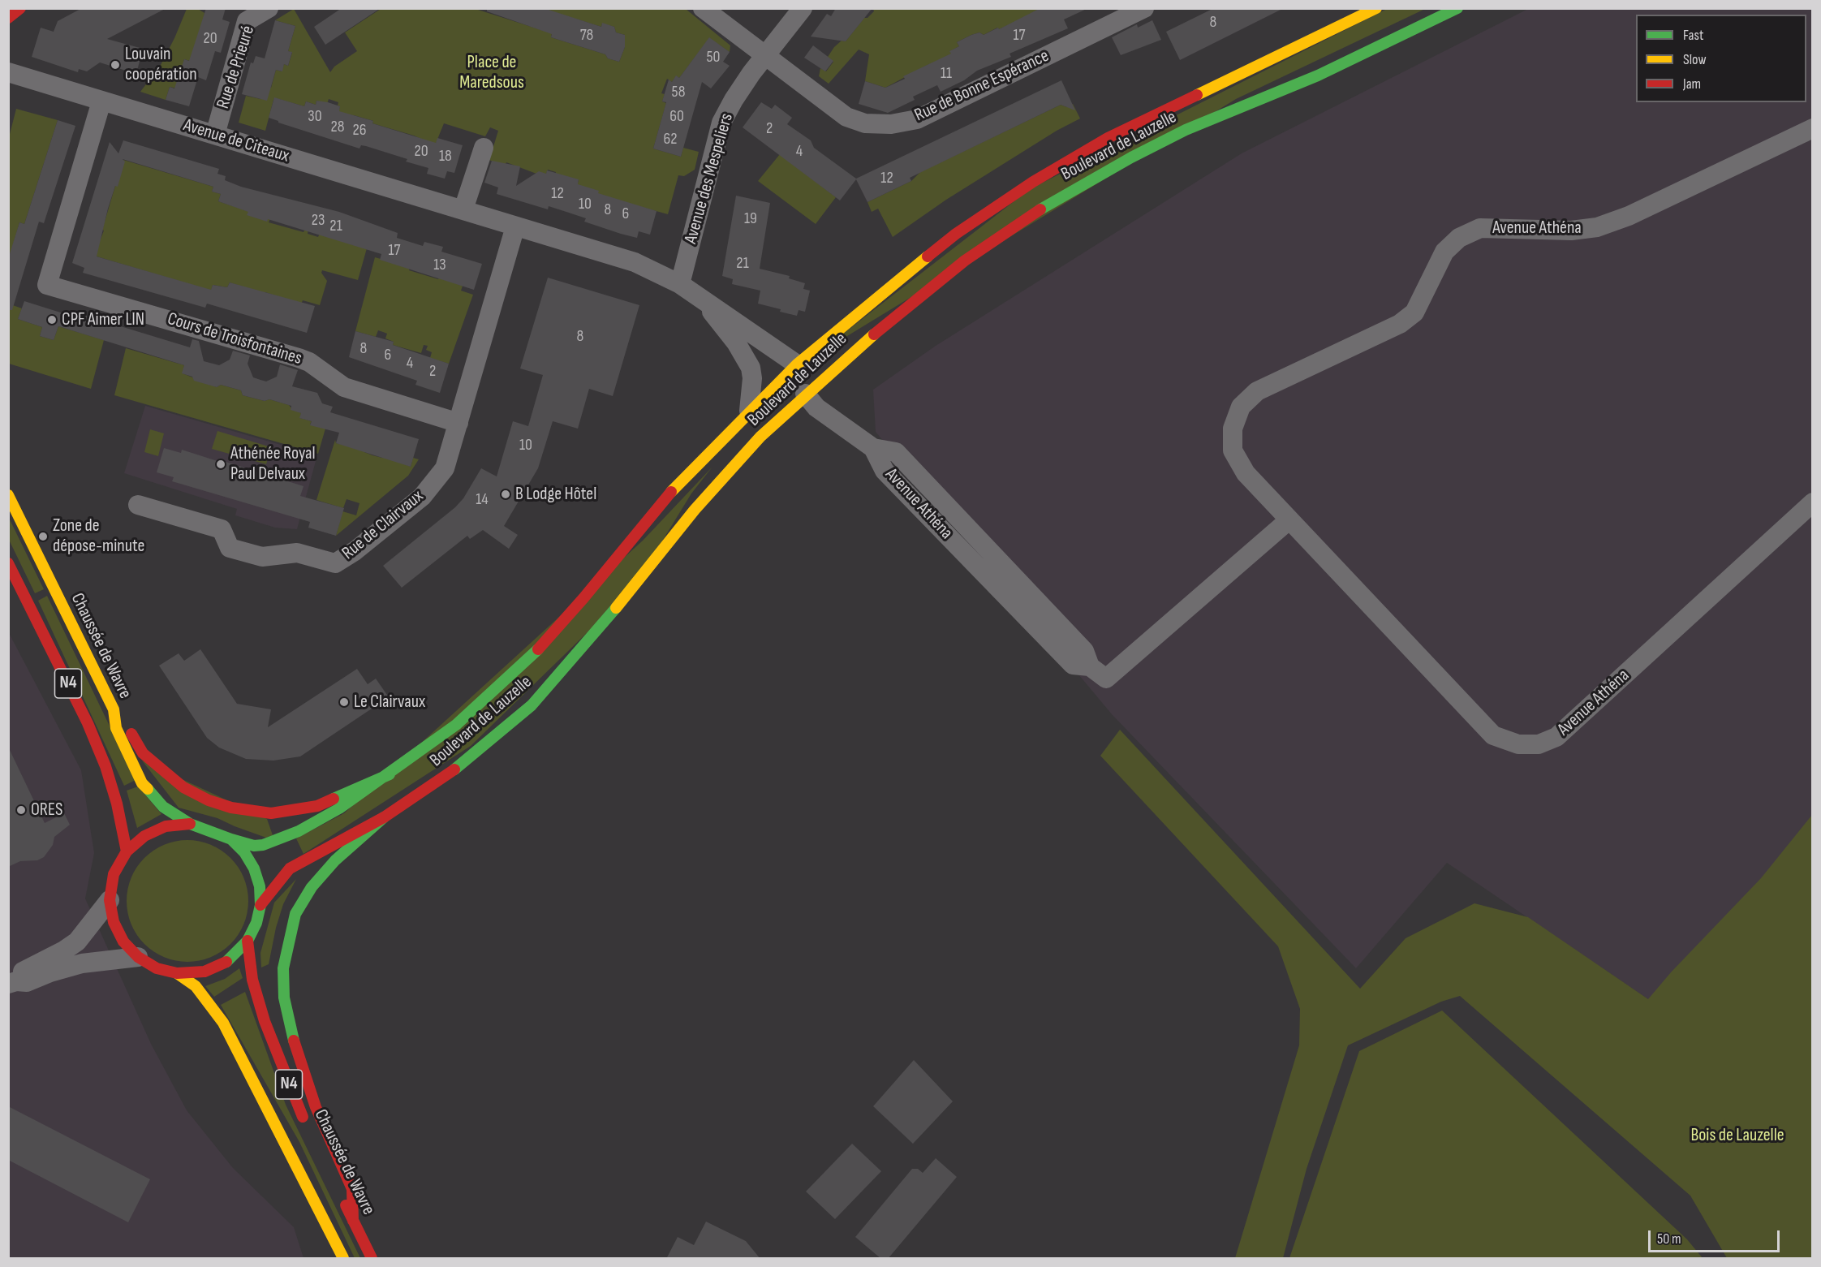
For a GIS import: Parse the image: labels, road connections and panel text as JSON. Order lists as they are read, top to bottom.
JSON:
{
  "streets": {
    "main road": ["Boulevard de Lauzelle", "Chaussée de Wavre", "N4"],
    "street": [
      "Rue de Prieuré",
      "Rue de Bonne Espérance",
      "Avenue de Citeaux",
      "Avenue des Mespeliers",
      "Avenue Athéna",
      "Cours de Troisfontaines",
      "Rue de Clairvaux"
    ]
  },
  "crossings": [
    ["Rue de Prieuré", "Avenue de Citeaux"],
    ["Rue de Bonne Espérance", "Avenue des Mespeliers"],
    ["Avenue de Citeaux", "Boulevard de Lauzelle"],
    ["Avenue de Citeaux", "Avenue des Mespeliers"],
    ["Avenue de Citeaux", "Avenue Athéna"],
    ["Avenue de Citeaux", "Cours de Troisfontaines"],
    ["Avenue de Citeaux", "Rue de Clairvaux"],
    ["Boulevard de Lauzelle", "Chaussée de Wavre"],
    ["Boulevard de Lauzelle", "N4"],
    ["Cours de Troisfontaines", "Rue de Clairvaux"],
    ["Chaussée de Wavre", "N4"]
  ],
  "parks": ["Place de Maredsous", "Bois de Lauzelle"],
  "places": [
    "Louvain coopération",
    "CPF Aimer LlN",
    "Athénée Royal Paul Delvaux",
    "B Lodge Hôtel",
    "Zone de dépose-minute",
    "Le Clairvaux",
    "ORES"
  ],
  "house_numbers": [
    "8",
    "78",
    "17",
    "20",
    "50",
    "11",
    "58",
    "30",
    "60",
    "28",
    "2",
    "26",
    "62",
    "20",
    "4",
    "18",
    "12",
    "12",
    "10",
    "8",
    "6",
    "19",
    "23",
    "21",
    "17",
    "21",
    "13",
    "8",
    "8",
    "6",
    "4",
    "2",
    "10",
    "14"
  ],
  "legend": ["Fast", "Slow", "Jam"],
  "scale_bar": "50 m"
}
